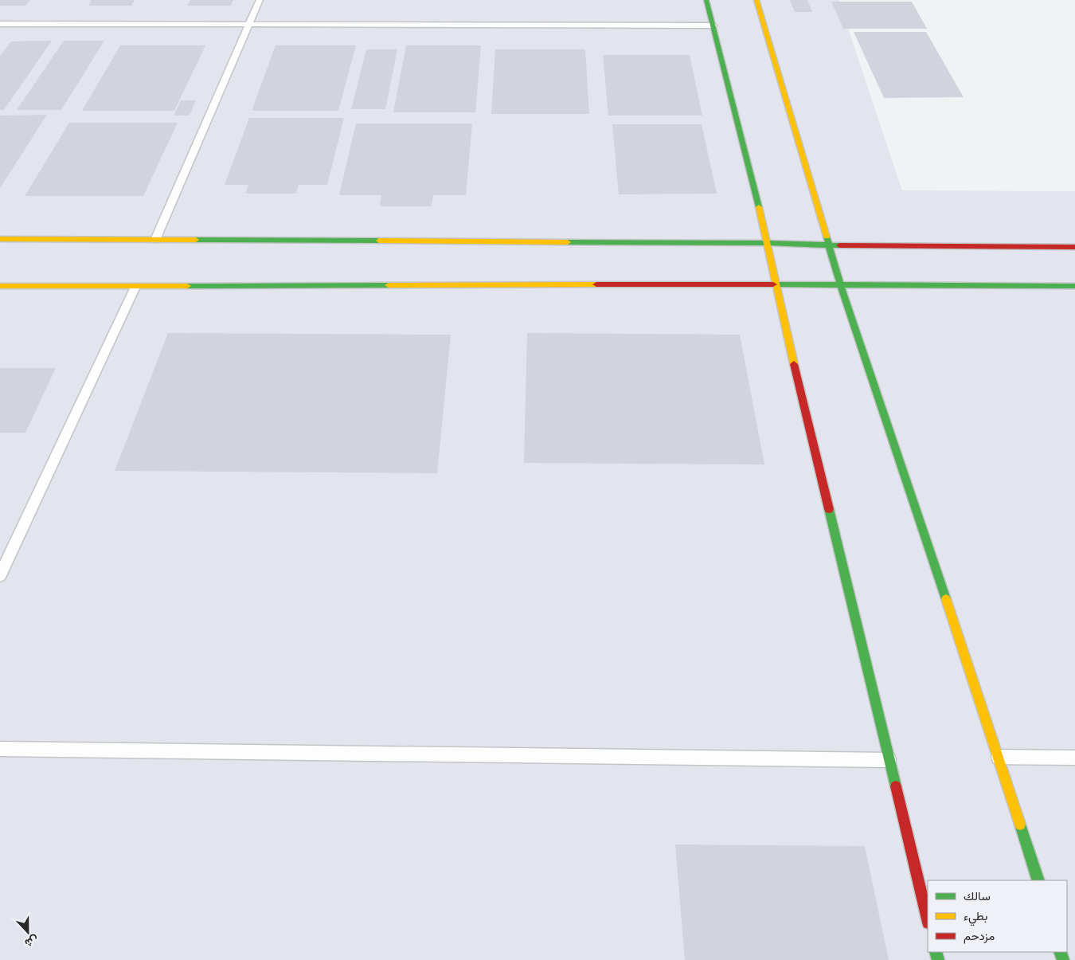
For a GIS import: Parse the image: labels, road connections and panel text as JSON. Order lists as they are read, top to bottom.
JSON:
{
  "legend": ["سالك", "بطيء", "مزدحم"],
  "north": "bottom"
}
